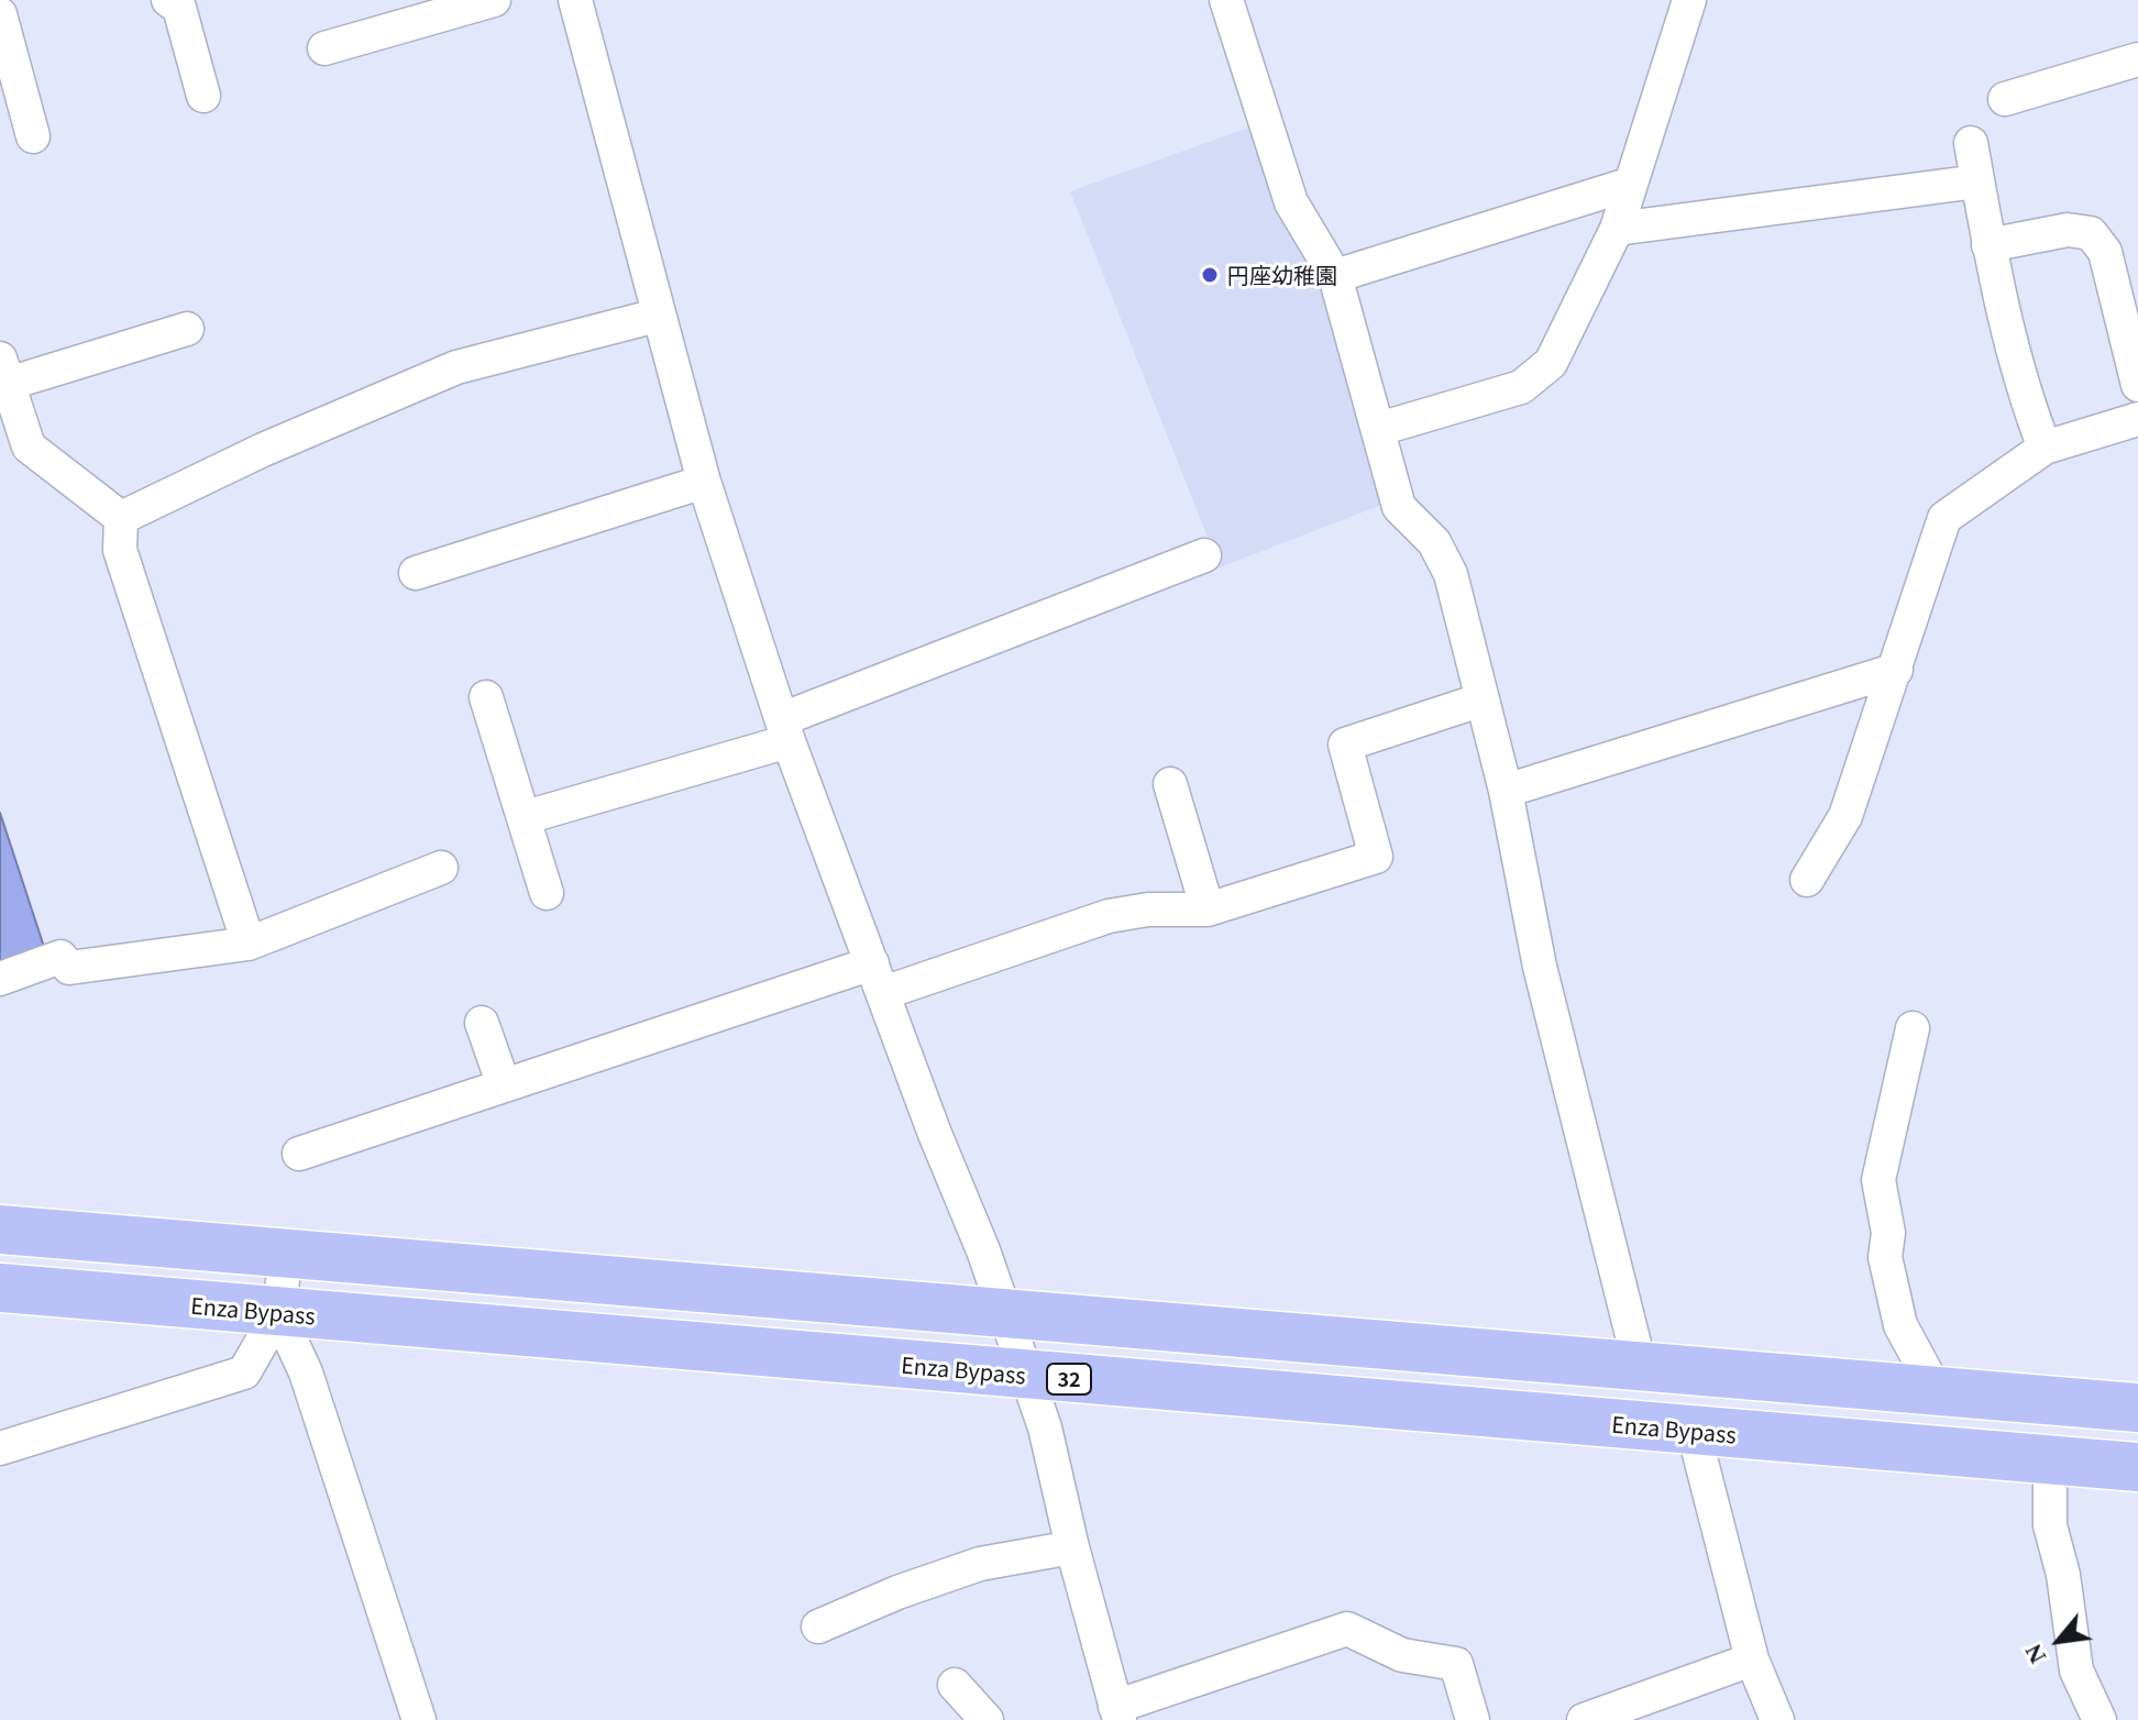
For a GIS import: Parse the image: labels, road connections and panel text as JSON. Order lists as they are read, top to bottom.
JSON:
{
  "streets": {
    "highway": ["Enza Bypass", "32"]
  },
  "places": ["円座幼稚園"],
  "north": "bottom left"
}
